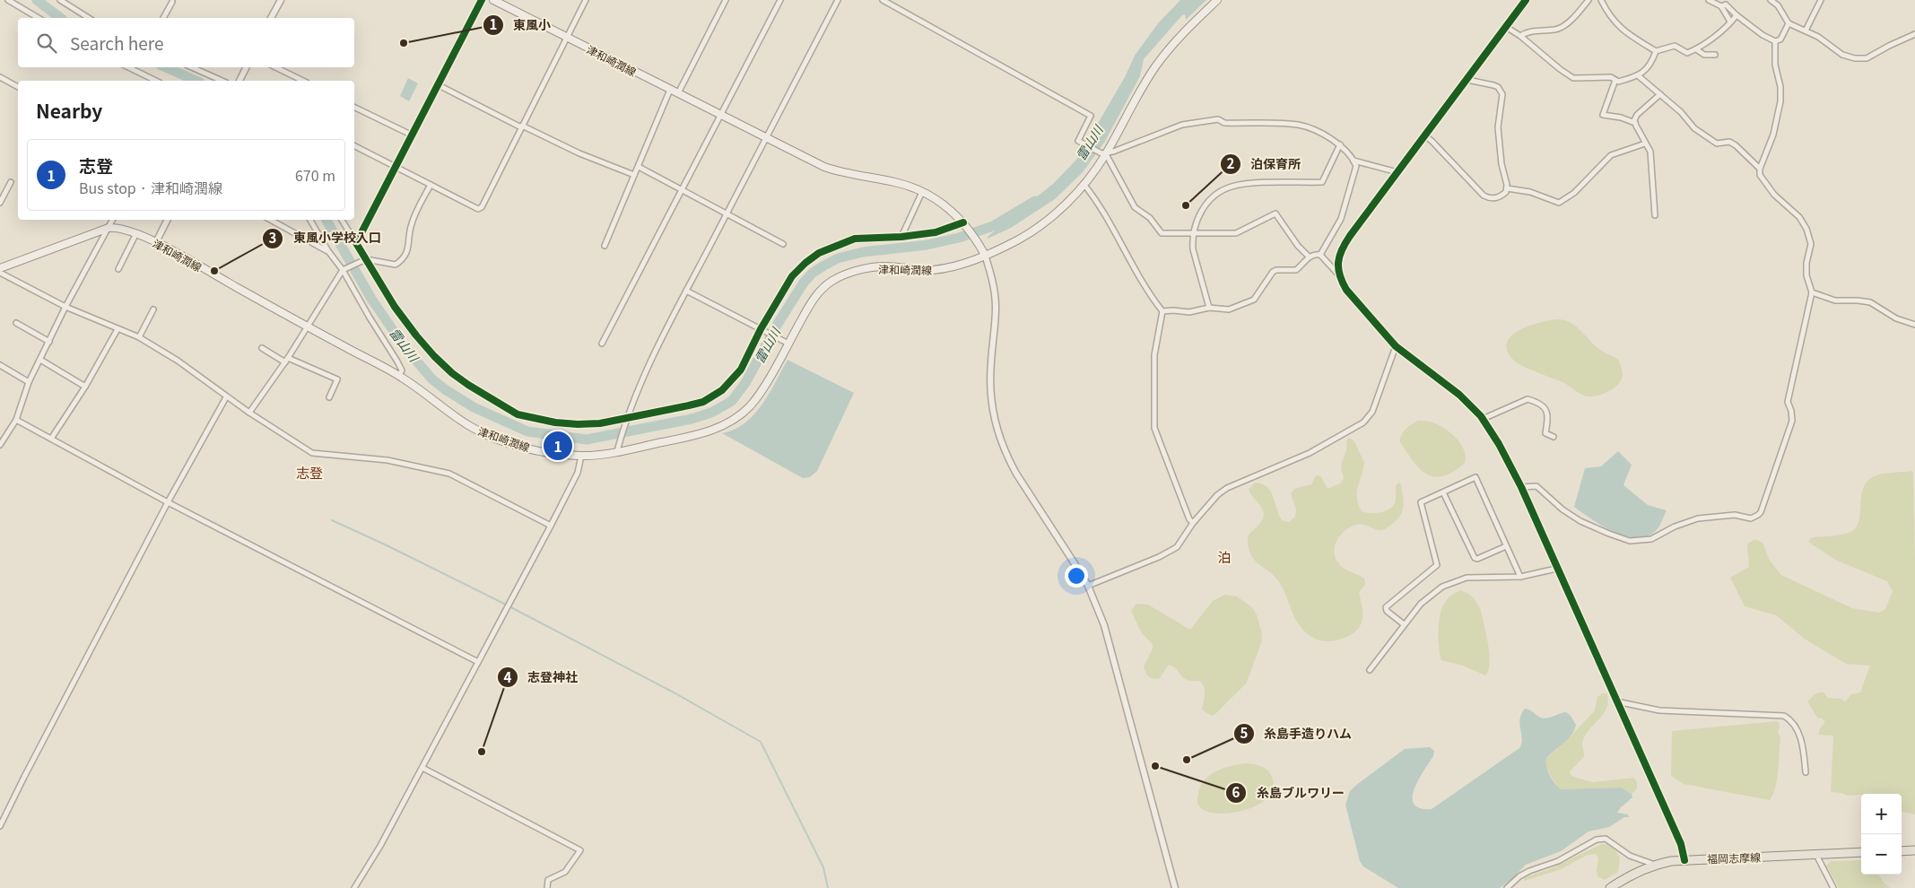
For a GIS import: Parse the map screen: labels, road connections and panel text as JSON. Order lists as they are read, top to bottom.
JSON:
{
  "streets": {
    "main road": ["津和崎潤線", "福岡志摩線"]
  },
  "districts": ["志登", "泊"],
  "water": ["雷山川"],
  "places": [
    "東風小",
    "泊保育所",
    "東風小学校入口",
    "志登神社",
    "糸島手造りハム",
    "糸島ブルワリー"
  ],
  "page": {
    "search": "Search here",
    "heading": "Nearby",
    "list": [
      {
        "mark": "1",
        "name": "志登",
        "note": "Bus stop · 津和崎潤線",
        "value": "670 m"
      }
    ],
    "pins": "1",
    "map_buttons": ["+", "−"]
  }
}
